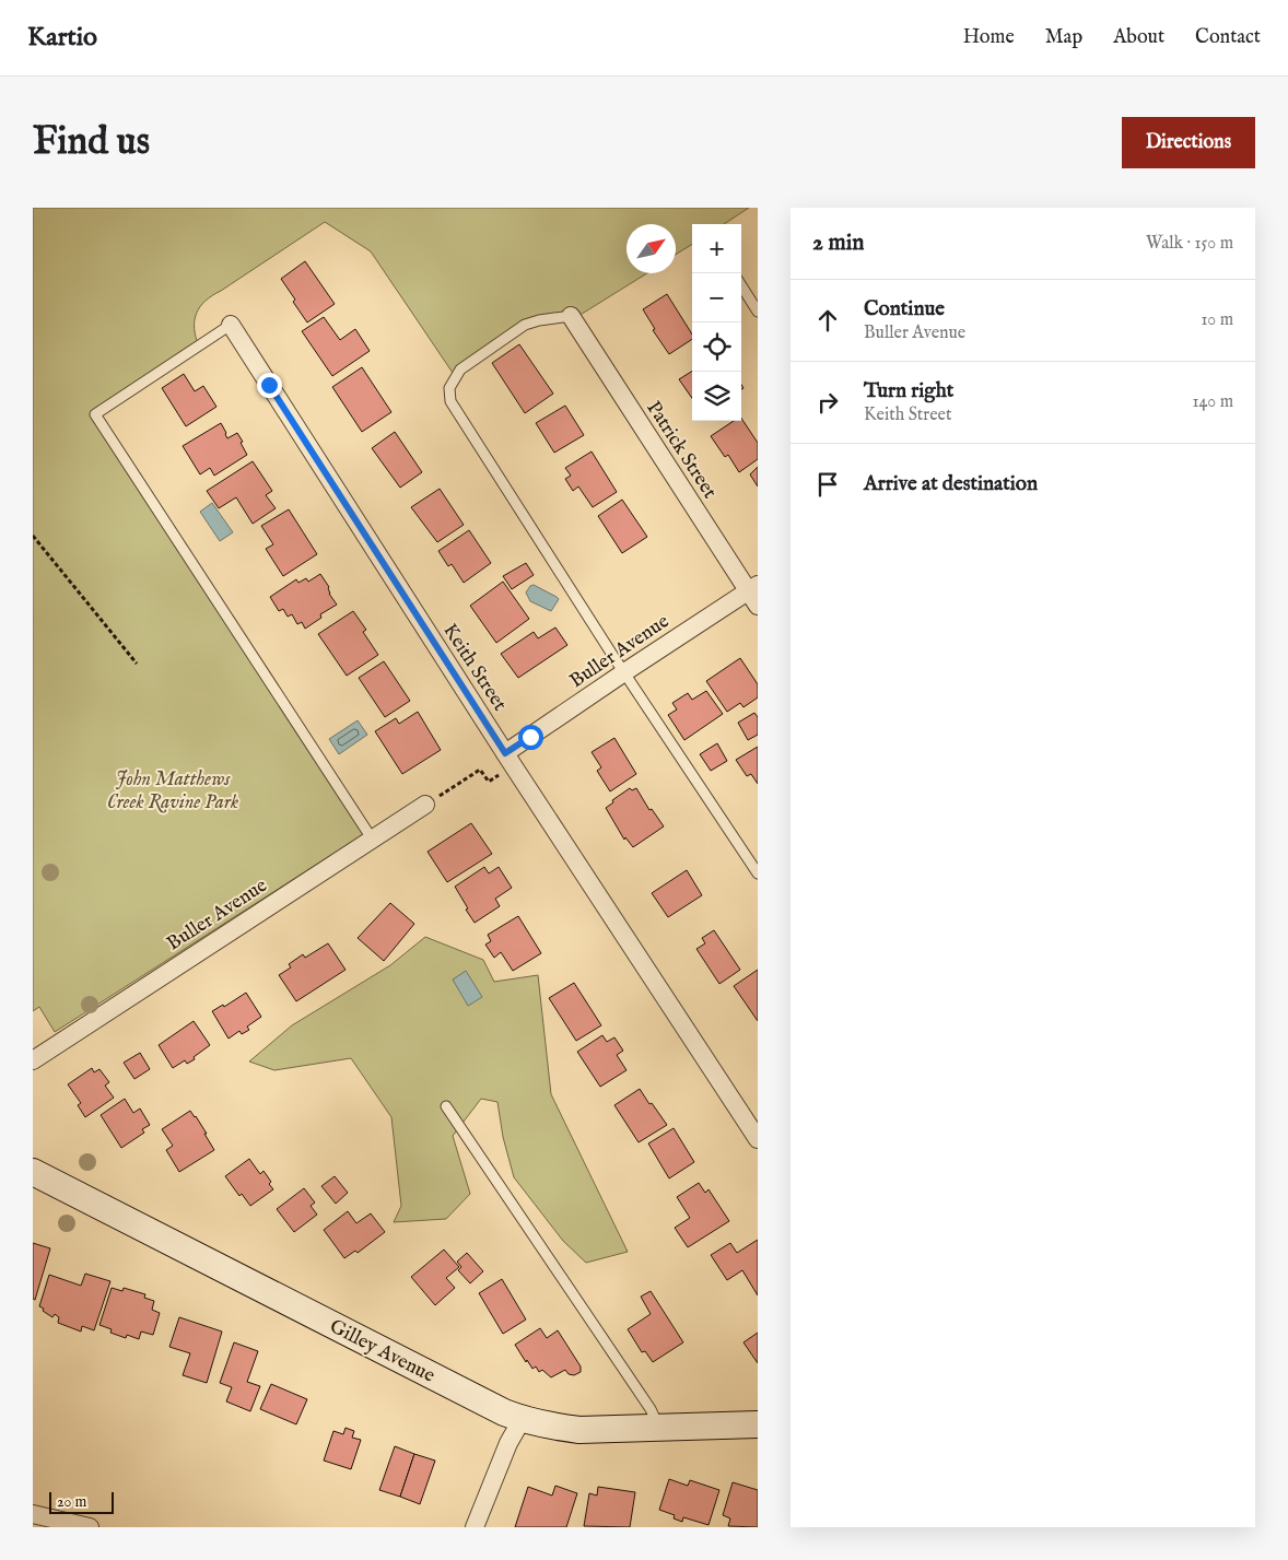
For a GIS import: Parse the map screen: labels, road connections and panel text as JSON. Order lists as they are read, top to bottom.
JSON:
{
  "streets": {
    "street": [
      "Patrick Street",
      "Buller Avenue",
      "Keith Street",
      "Gilley Avenue"
    ]
  },
  "crossings": [
    ["Patrick Street", "Buller Avenue"],
    ["Buller Avenue", "Keith Street"]
  ],
  "parks": ["John Matthews Creek Ravine Park"],
  "scale_bar": "20 m",
  "north": "top right",
  "page": {
    "header": "Kartio",
    "nav": [
      "Home",
      "Map",
      "About",
      "Contact"
    ],
    "buttons": "Directions",
    "title": "Find us",
    "heading": ["2 min", "Walk · 150 m"],
    "map_buttons": ["+", "−"],
    "list": [
      ["Continue", "Buller Avenue", "10 m"],
      ["Turn right", "Keith Street", "140 m"],
      "Arrive at destination"
    ],
    "scale": "20 m"
  }
}
